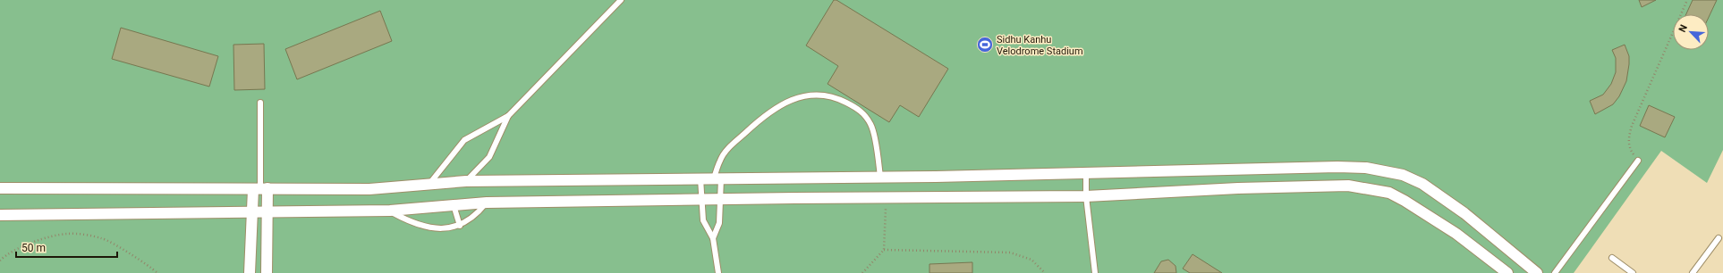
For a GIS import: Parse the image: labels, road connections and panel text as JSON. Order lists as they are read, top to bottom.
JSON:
{
  "places": {
    "sports": ["Sidhu Kanhu Velodrome Stadium"]
  },
  "scale_bar": "50 m",
  "north": "top left"
}
